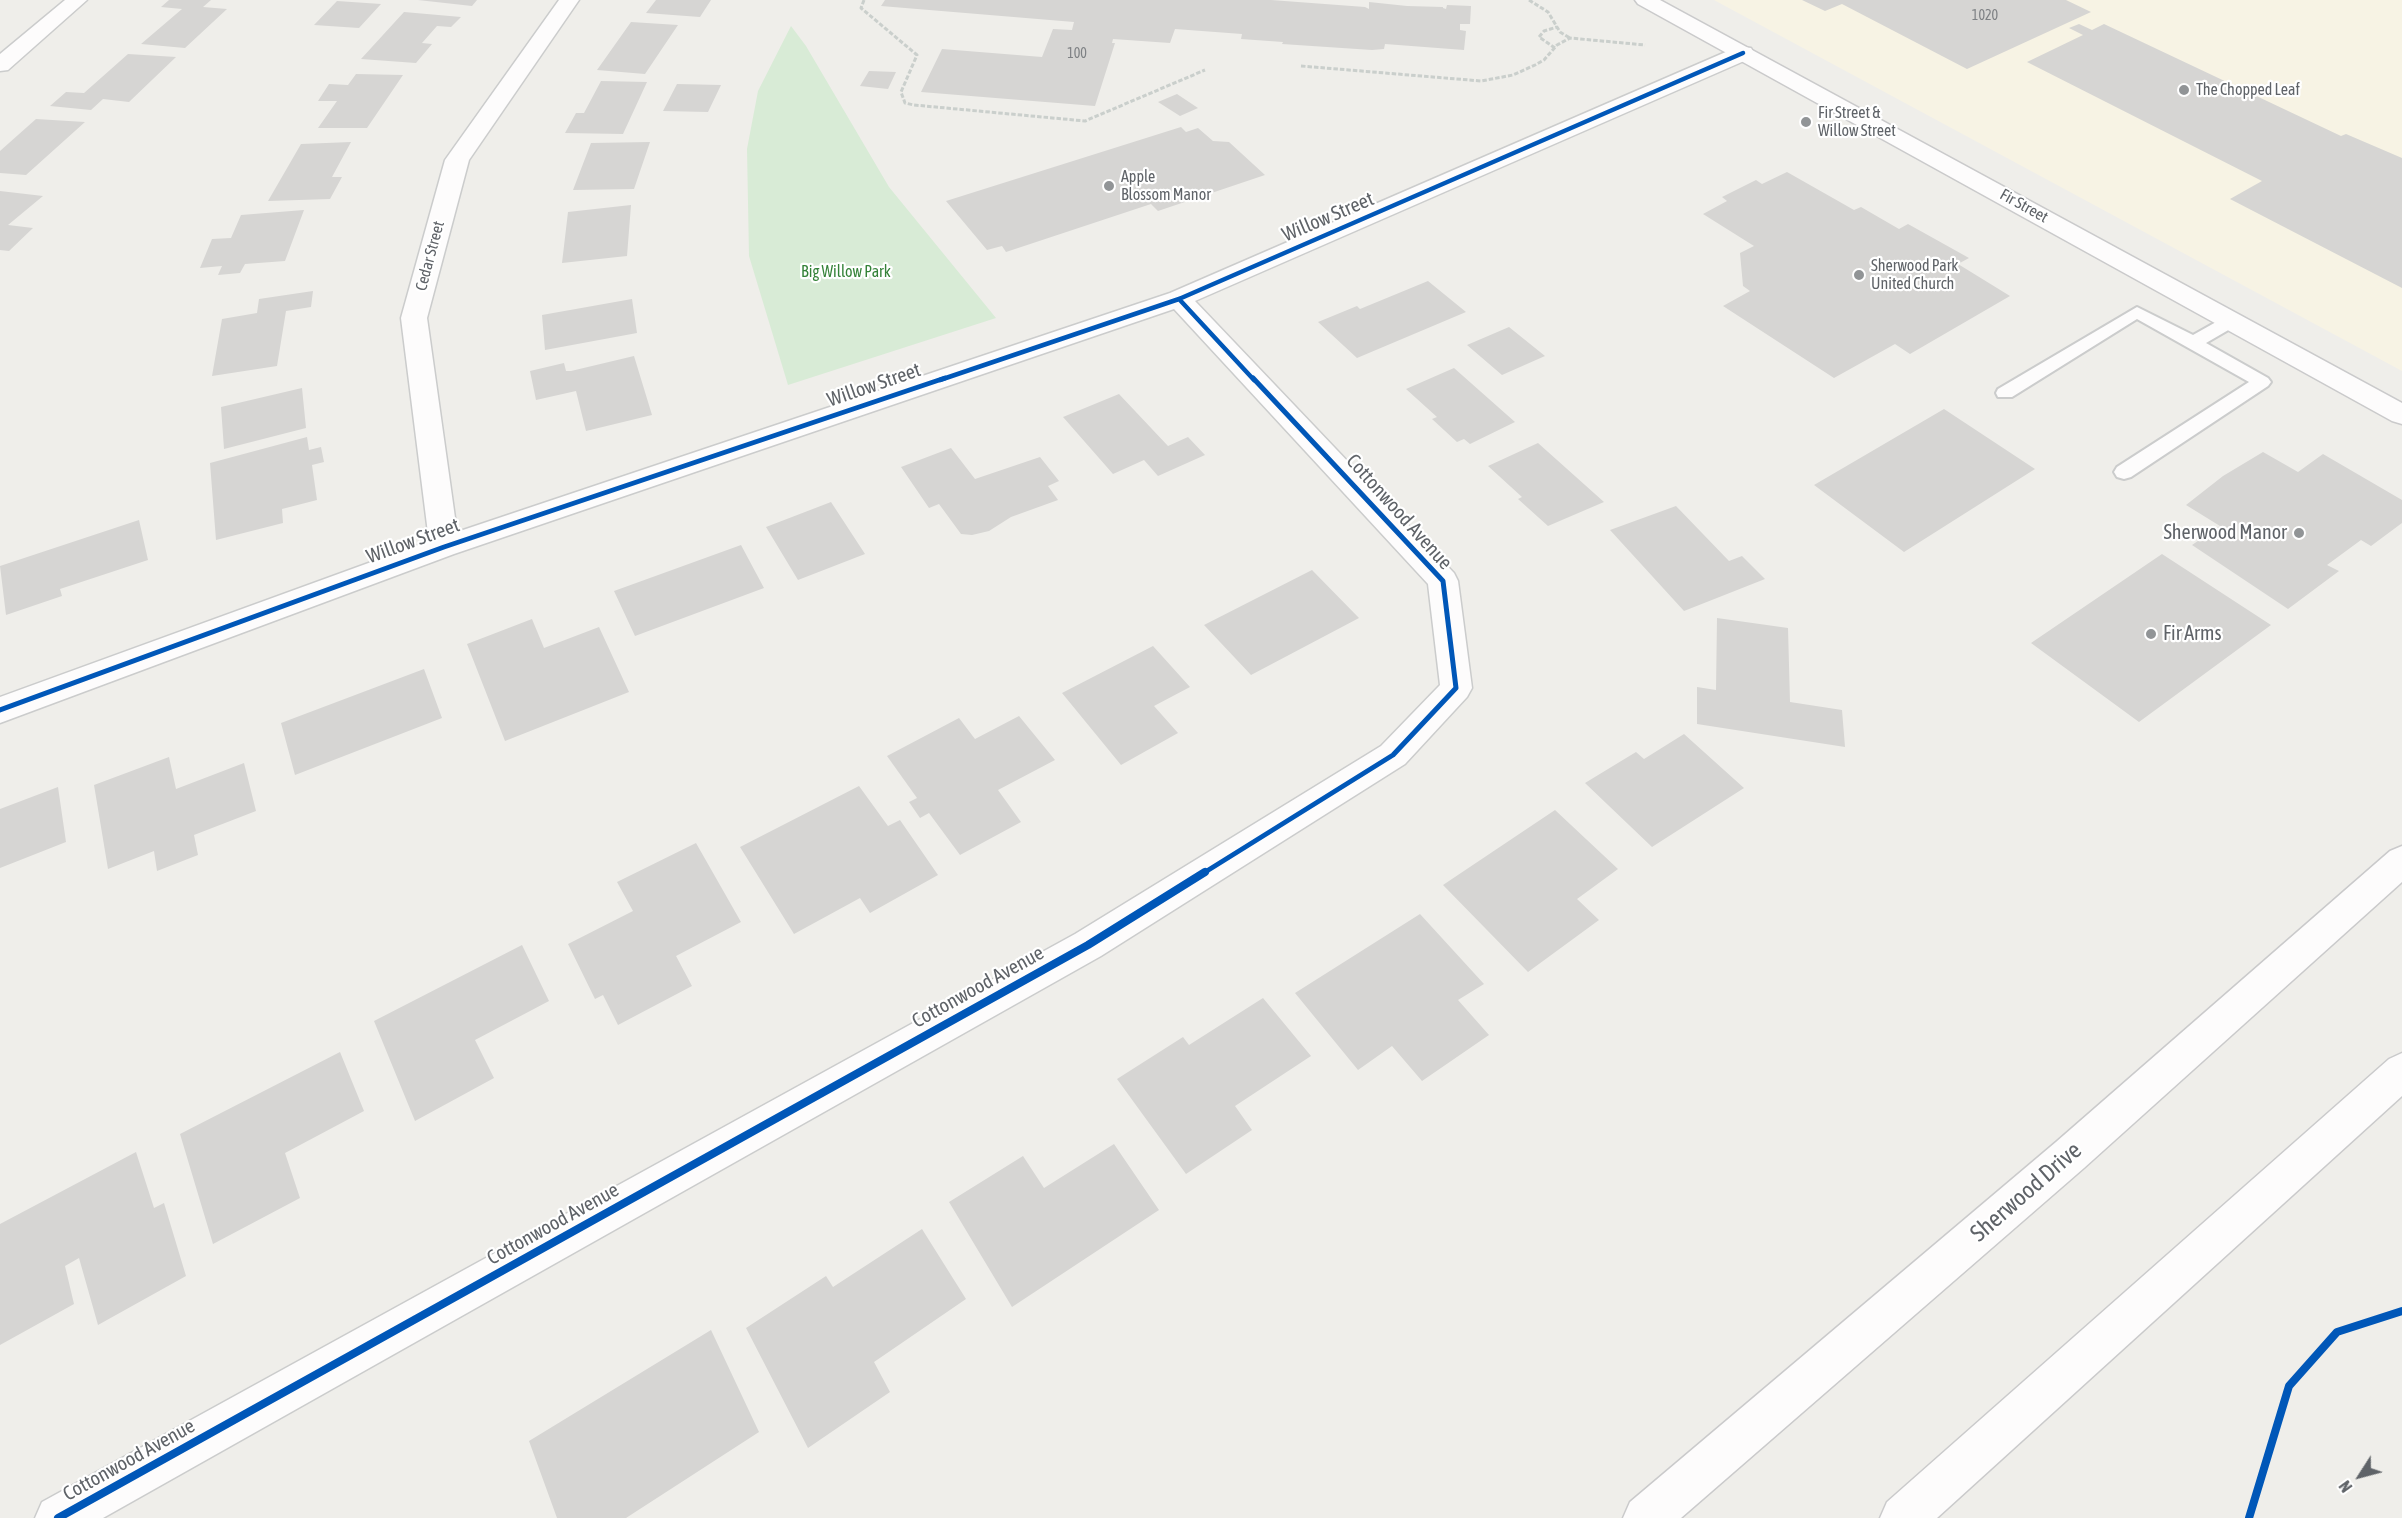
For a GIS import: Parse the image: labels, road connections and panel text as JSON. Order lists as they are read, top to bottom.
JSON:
{
  "streets": {
    "street": [
      "Fir Street",
      "Willow Street",
      "Cedar Street",
      "Cottonwood Avenue",
      "Sherwood Drive"
    ]
  },
  "crossings": [
    ["Fir Street", "Willow Street"],
    ["Willow Street", "Cedar Street"],
    ["Willow Street", "Cottonwood Avenue"]
  ],
  "parks": ["Big Willow Park"],
  "places": [
    "The Chopped Leaf",
    "Fir Street & Willow Street",
    "Apple Blossom Manor",
    "Sherwood Park United Church",
    "Sherwood Manor",
    "Fir Arms"
  ],
  "house_numbers": ["1020", "100"],
  "north": "bottom left"
}
